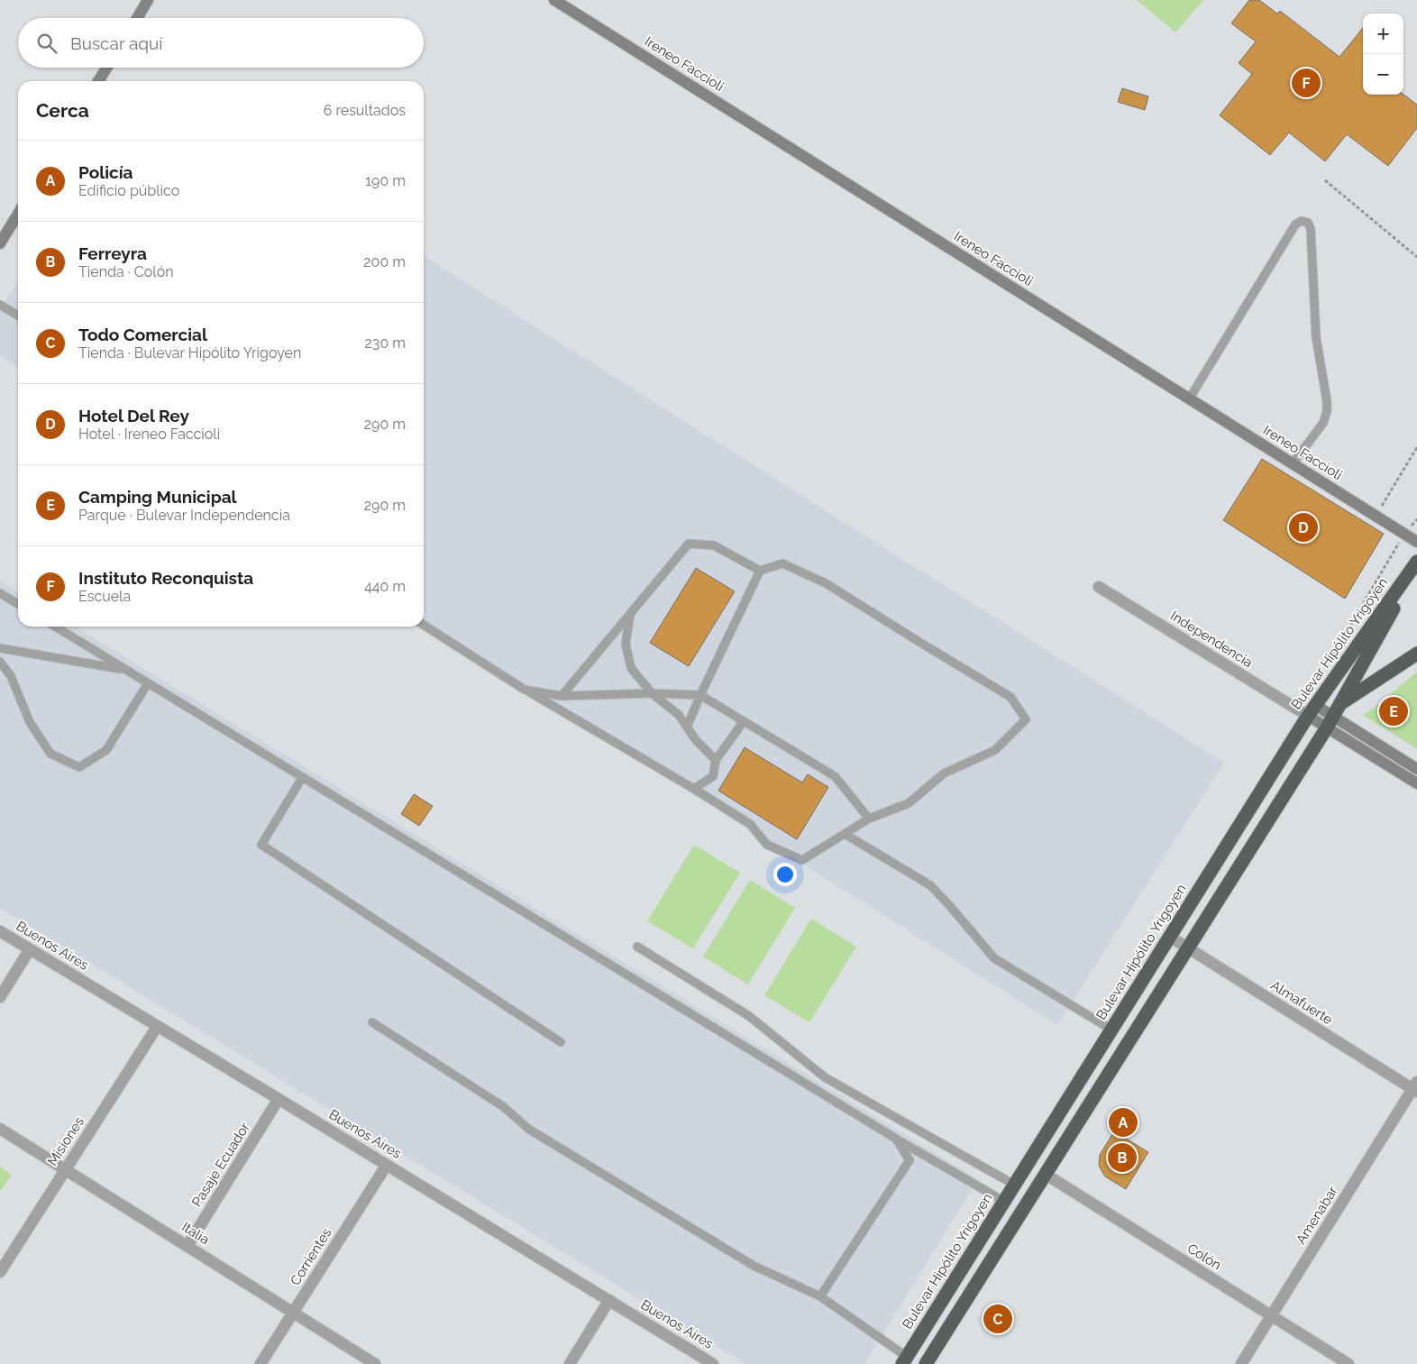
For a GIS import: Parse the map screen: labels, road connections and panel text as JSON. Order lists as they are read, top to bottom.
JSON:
{
  "streets": {
    "highway": ["Bulevar Hipólito Yrigoyen"],
    "street": [
      "Ireneo Faccioli",
      "Independencia",
      "Buenos Aires",
      "Almafuerte",
      "Misiones",
      "Pasaje Ecuador",
      "Amenabar",
      "Italia",
      "Corrientes",
      "Colón"
    ]
  },
  "crossings": [
    ["Independencia", "Bulevar Hipólito Yrigoyen"],
    ["Bulevar Hipólito Yrigoyen", "Almafuerte"],
    ["Bulevar Hipólito Yrigoyen", "Colón"],
    ["Buenos Aires", "Misiones"],
    ["Buenos Aires", "Pasaje Ecuador"],
    ["Buenos Aires", "Corrientes"],
    ["Almafuerte", "Amenabar"],
    ["Misiones", "Italia"],
    ["Pasaje Ecuador", "Italia"],
    ["Amenabar", "Colón"],
    ["Italia", "Corrientes"]
  ],
  "page": {
    "map_buttons": ["+", "−"],
    "search": "Buscar aquí",
    "pins": [
      "F",
      "D",
      "E",
      "A",
      "B",
      "C"
    ],
    "heading": ["Cerca", "6 resultados"],
    "list": [
      {
        "mark": "A",
        "name": "Policía",
        "note": "Edificio público",
        "value": "190 m"
      },
      {
        "mark": "B",
        "name": "Ferreyra",
        "note": "Tienda · Colón",
        "value": "200 m"
      },
      {
        "mark": "C",
        "name": "Todo Comercial",
        "note": "Tienda · Bulevar Hipólito Yrigoyen",
        "value": "230 m"
      },
      {
        "mark": "D",
        "name": "Hotel Del Rey",
        "note": "Hotel · Ireneo Faccioli",
        "value": "290 m"
      },
      {
        "mark": "E",
        "name": "Camping Municipal",
        "note": "Parque · Bulevar Independencia",
        "value": "290 m"
      },
      {
        "mark": "F",
        "name": "Instituto Reconquista",
        "note": "Escuela",
        "value": "440 m"
      }
    ]
  }
}
